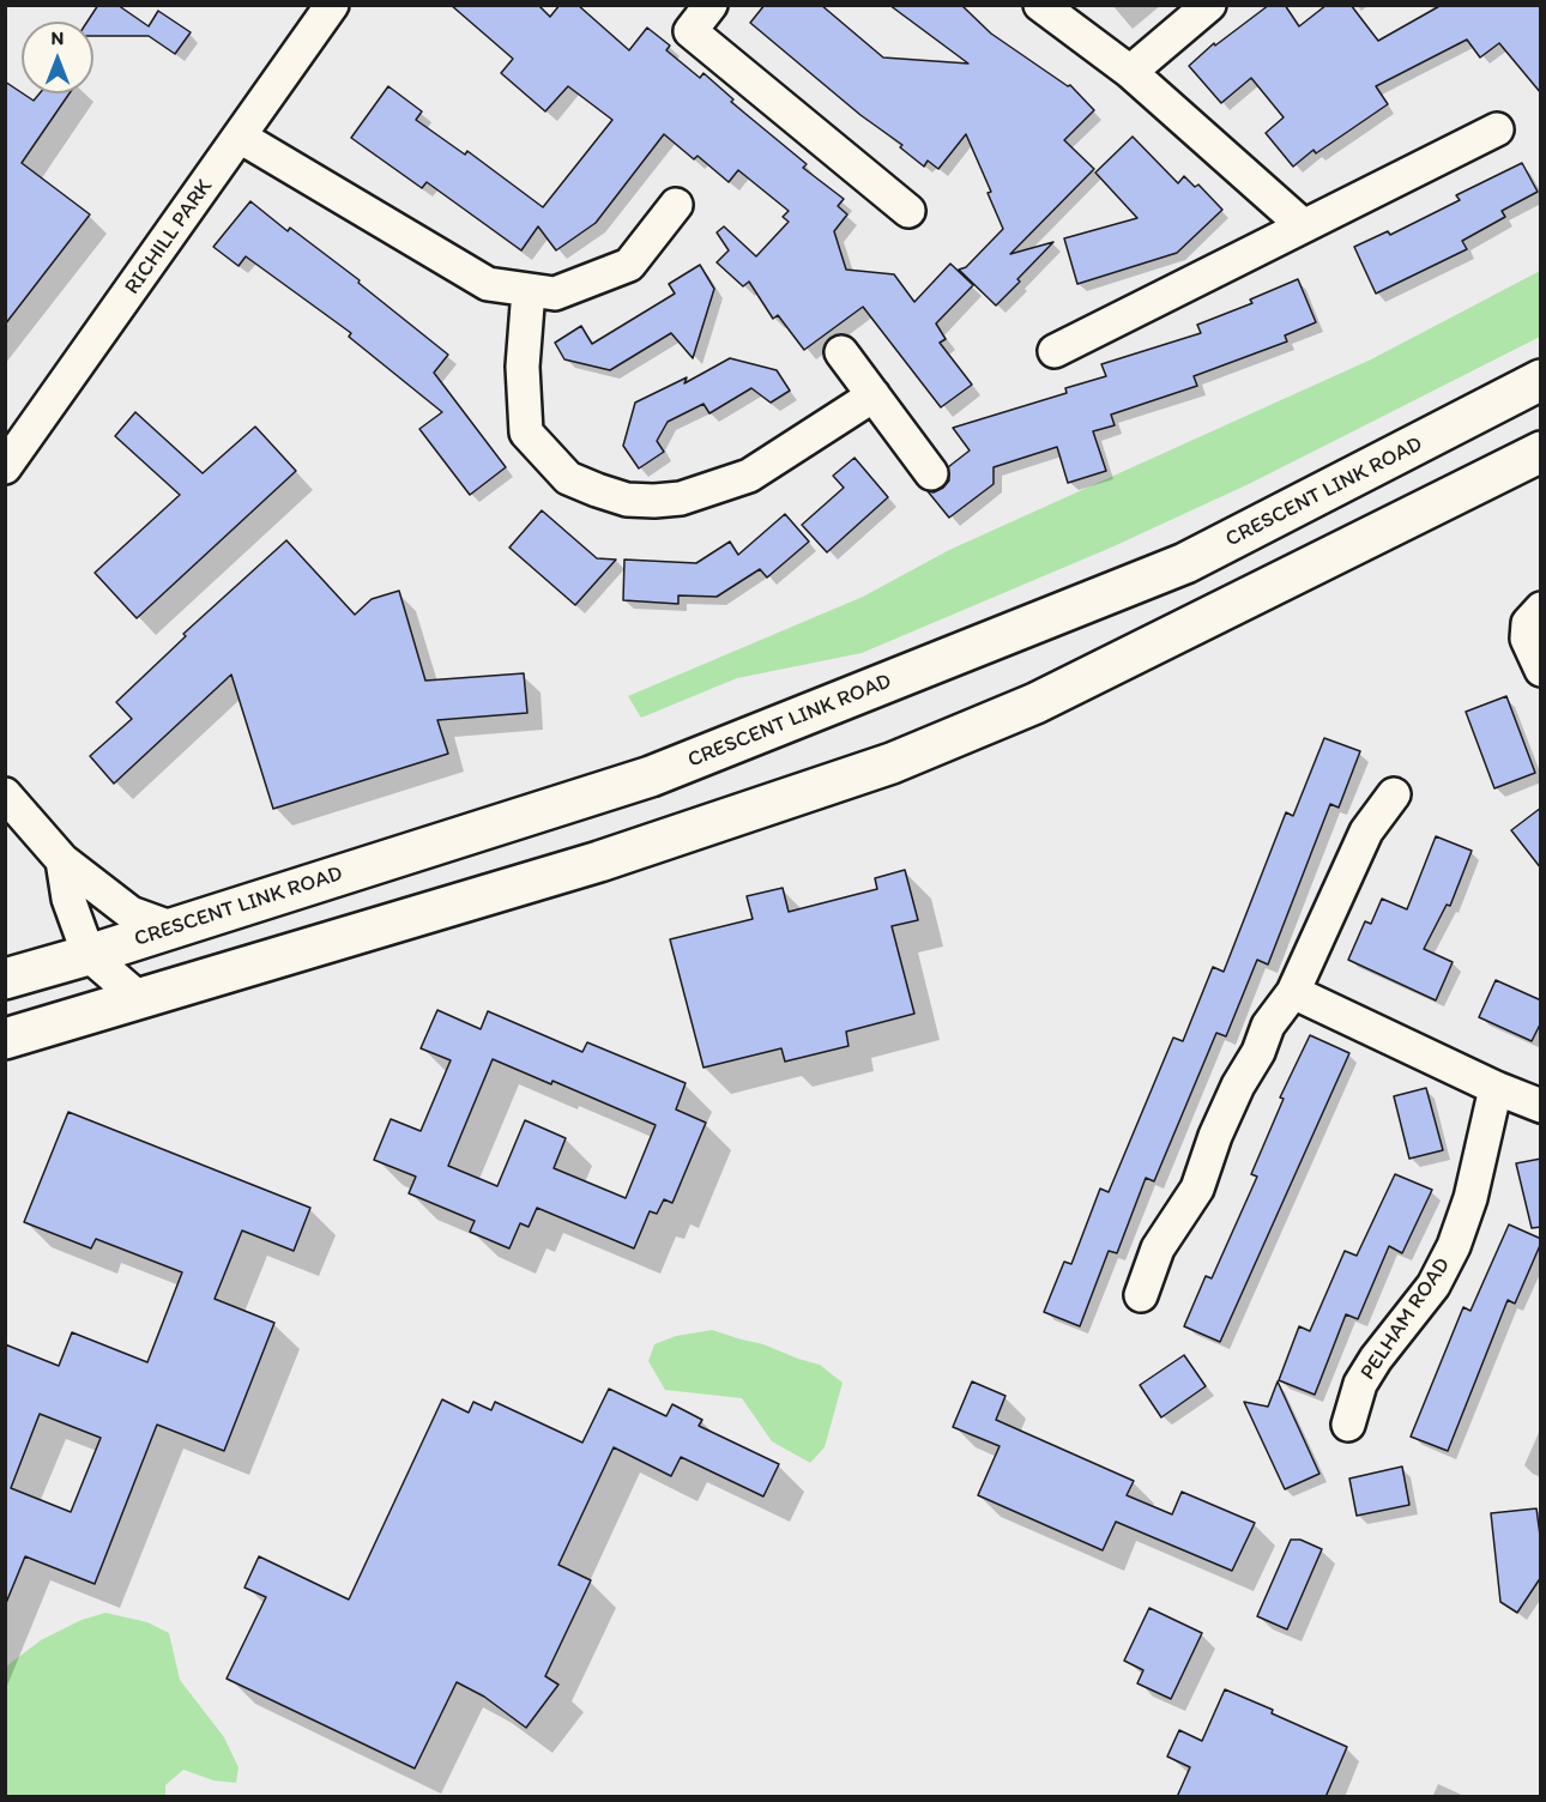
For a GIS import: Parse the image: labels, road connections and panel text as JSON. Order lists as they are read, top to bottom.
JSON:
{
  "streets": {
    "highway": ["CRESCENT LINK ROAD"],
    "street": ["RICHILL PARK", "PELHAM ROAD"]
  },
  "north": "top"
}
